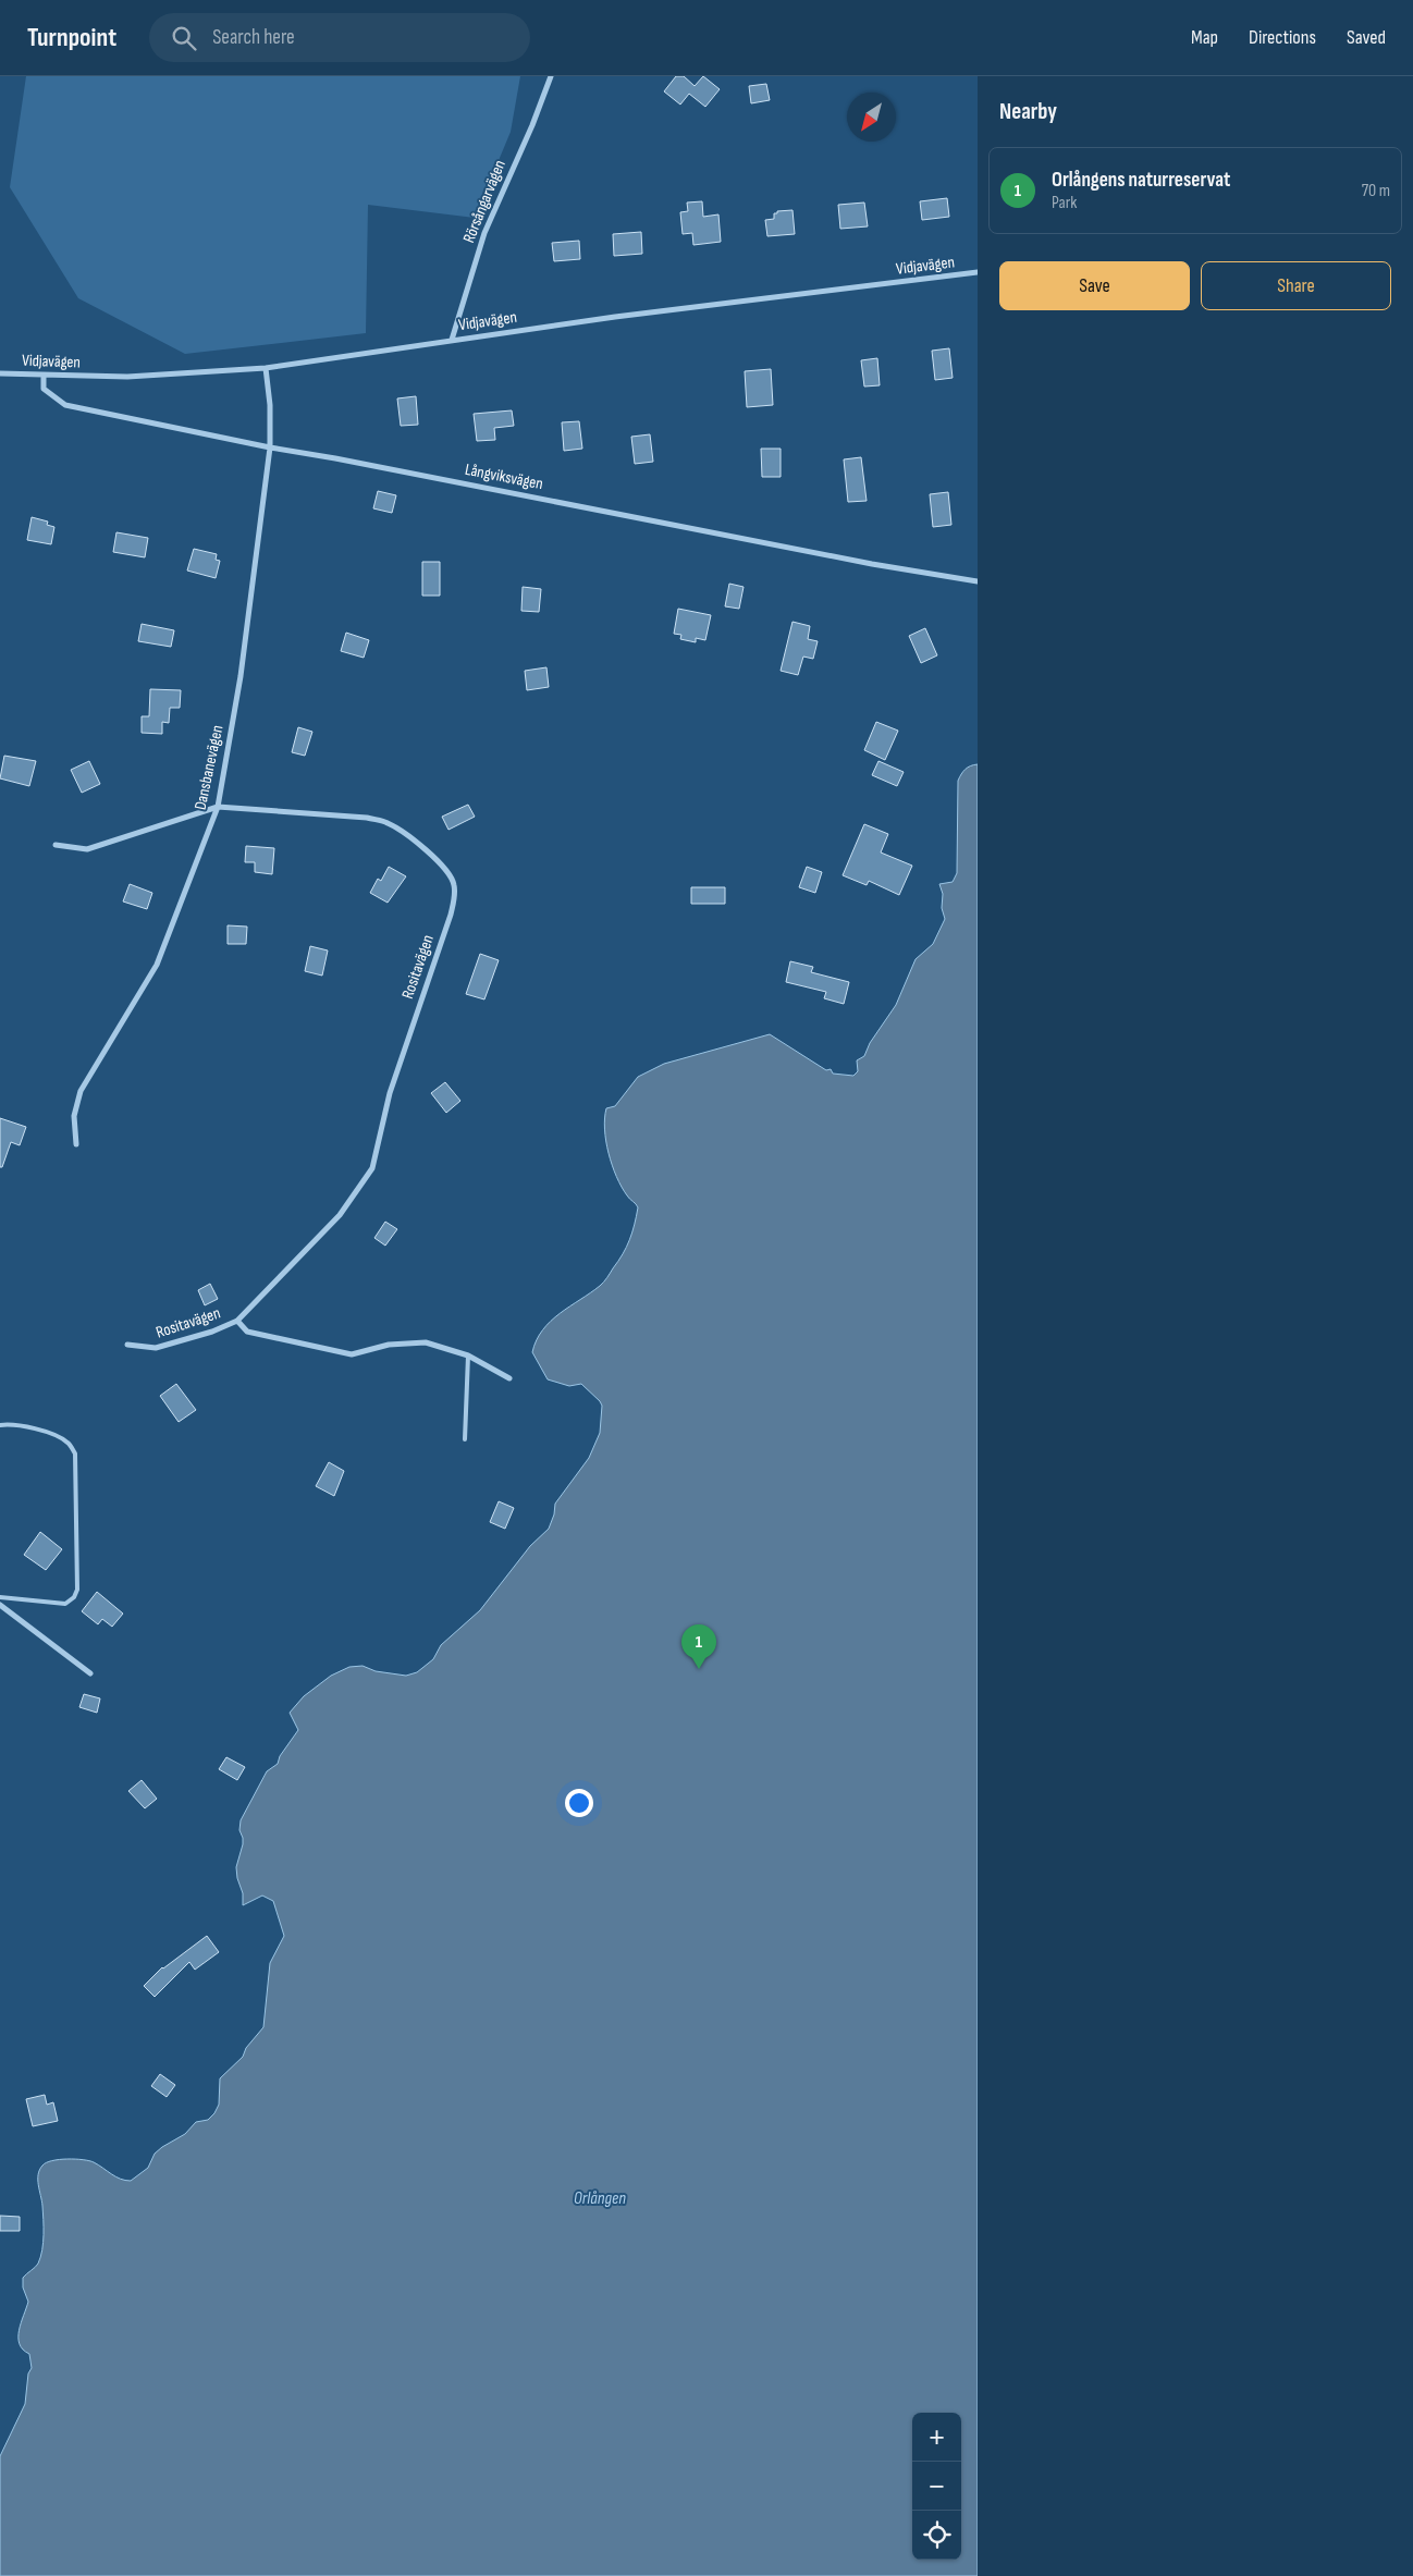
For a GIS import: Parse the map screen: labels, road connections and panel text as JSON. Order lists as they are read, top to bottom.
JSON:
{
  "streets": {
    "street": [
      "Rörsångarvägen",
      "Vidjavägen",
      "Långviksvägen",
      "Dansbanevägen",
      "Rositavägen"
    ]
  },
  "crossings": [
    ["Rörsångarvägen", "Vidjavägen"],
    ["Vidjavägen", "Långviksvägen"],
    ["Vidjavägen", "Dansbanevägen"],
    ["Långviksvägen", "Dansbanevägen"],
    ["Dansbanevägen", "Rositavägen"]
  ],
  "water": ["Orlången"],
  "north": "bottom left",
  "page": {
    "header": "Turnpoint",
    "search": "Search here",
    "nav": ["Map", "Directions", "Saved"],
    "heading": "Nearby",
    "list": [
      {
        "mark": "1",
        "name": "Orlångens naturreservat",
        "note": "Park",
        "value": "70 m"
      }
    ],
    "buttons": ["Save", "Share"],
    "pins": "1",
    "map_buttons": ["+", "−"]
  }
}
